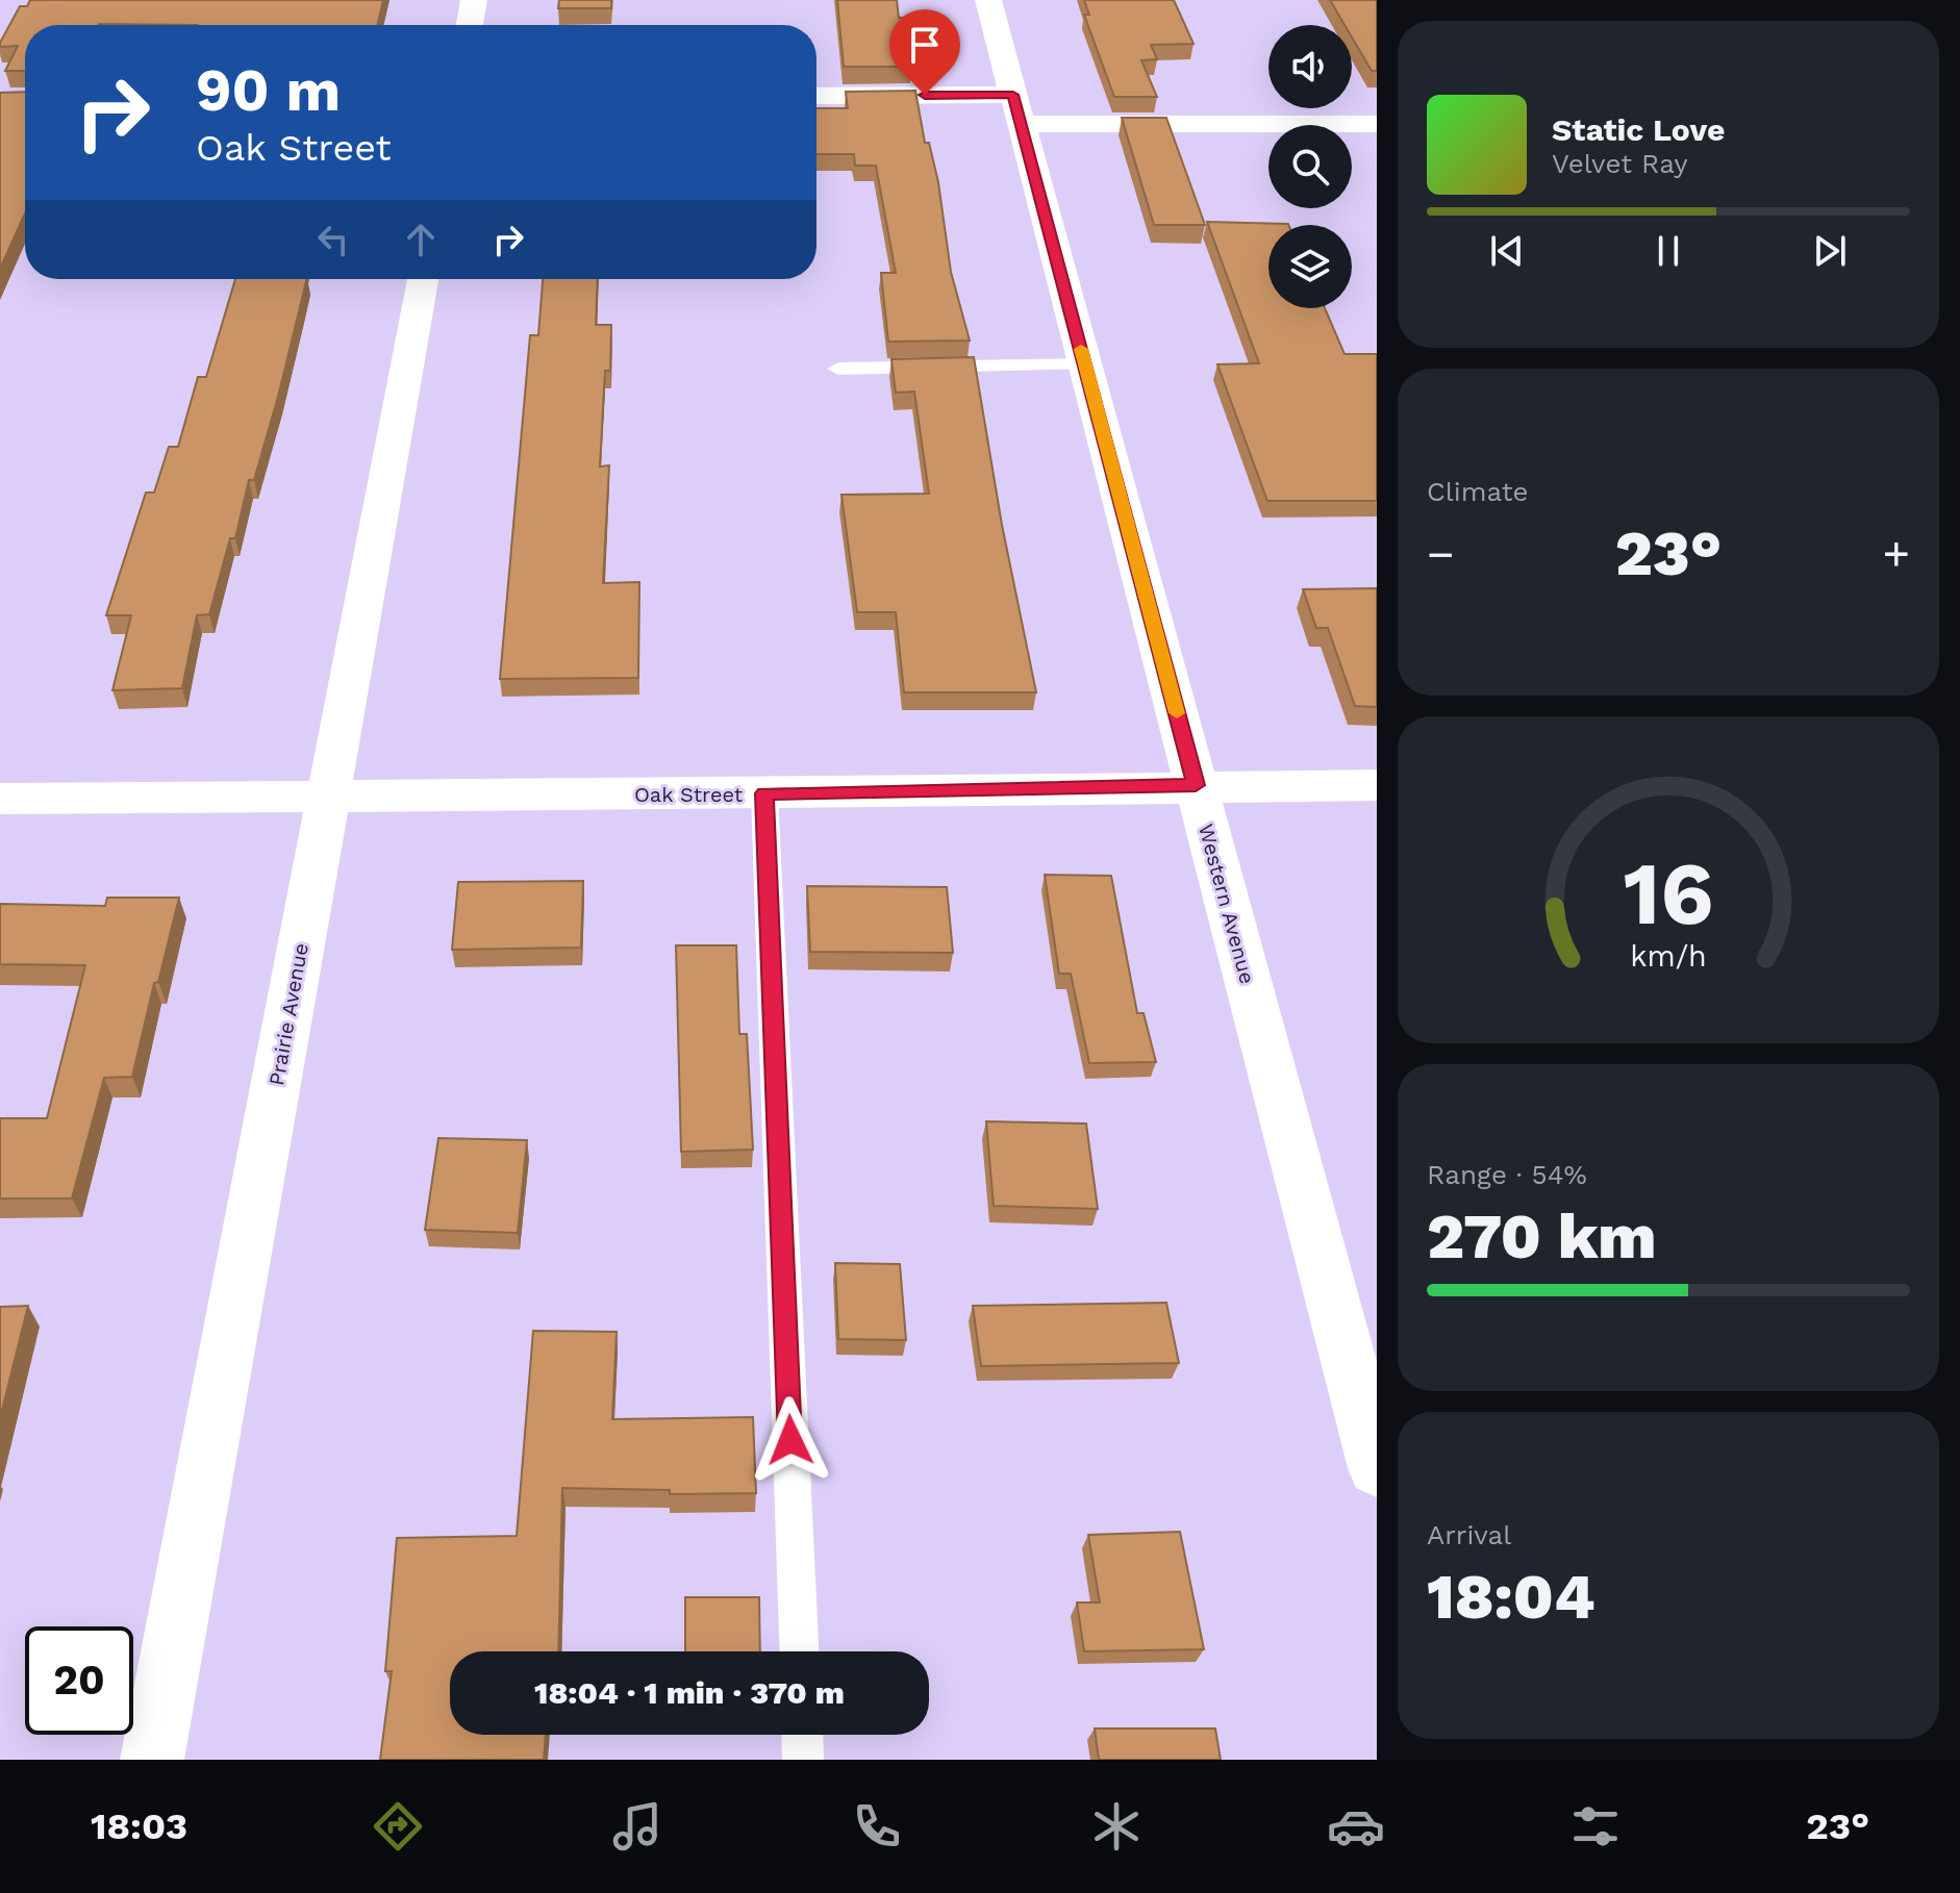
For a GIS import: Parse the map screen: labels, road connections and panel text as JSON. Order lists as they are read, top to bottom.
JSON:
{
  "streets": {
    "street": ["Oak Street", "Western Avenue", "Prairie Avenue"]
  },
  "crossings": [
    ["Oak Street", "Western Avenue"],
    ["Oak Street", "Prairie Avenue"]
  ],
  "page": {
    "turn": ["90 m", "Oak Street"],
    "song": ["Static Love", "Velvet Ray"],
    "tile": [
      "Climate",
      ["Range · 54%", "270 km"],
      ["Arrival", "18:04"]
    ],
    "heat": ["−", "23°", "+"],
    "limit": "20",
    "trip": "18:04 · 1 min · 370 m",
    "tabs": ["18:03", "23°"],
    "gauge": ["16", "km/h"]
  }
}
